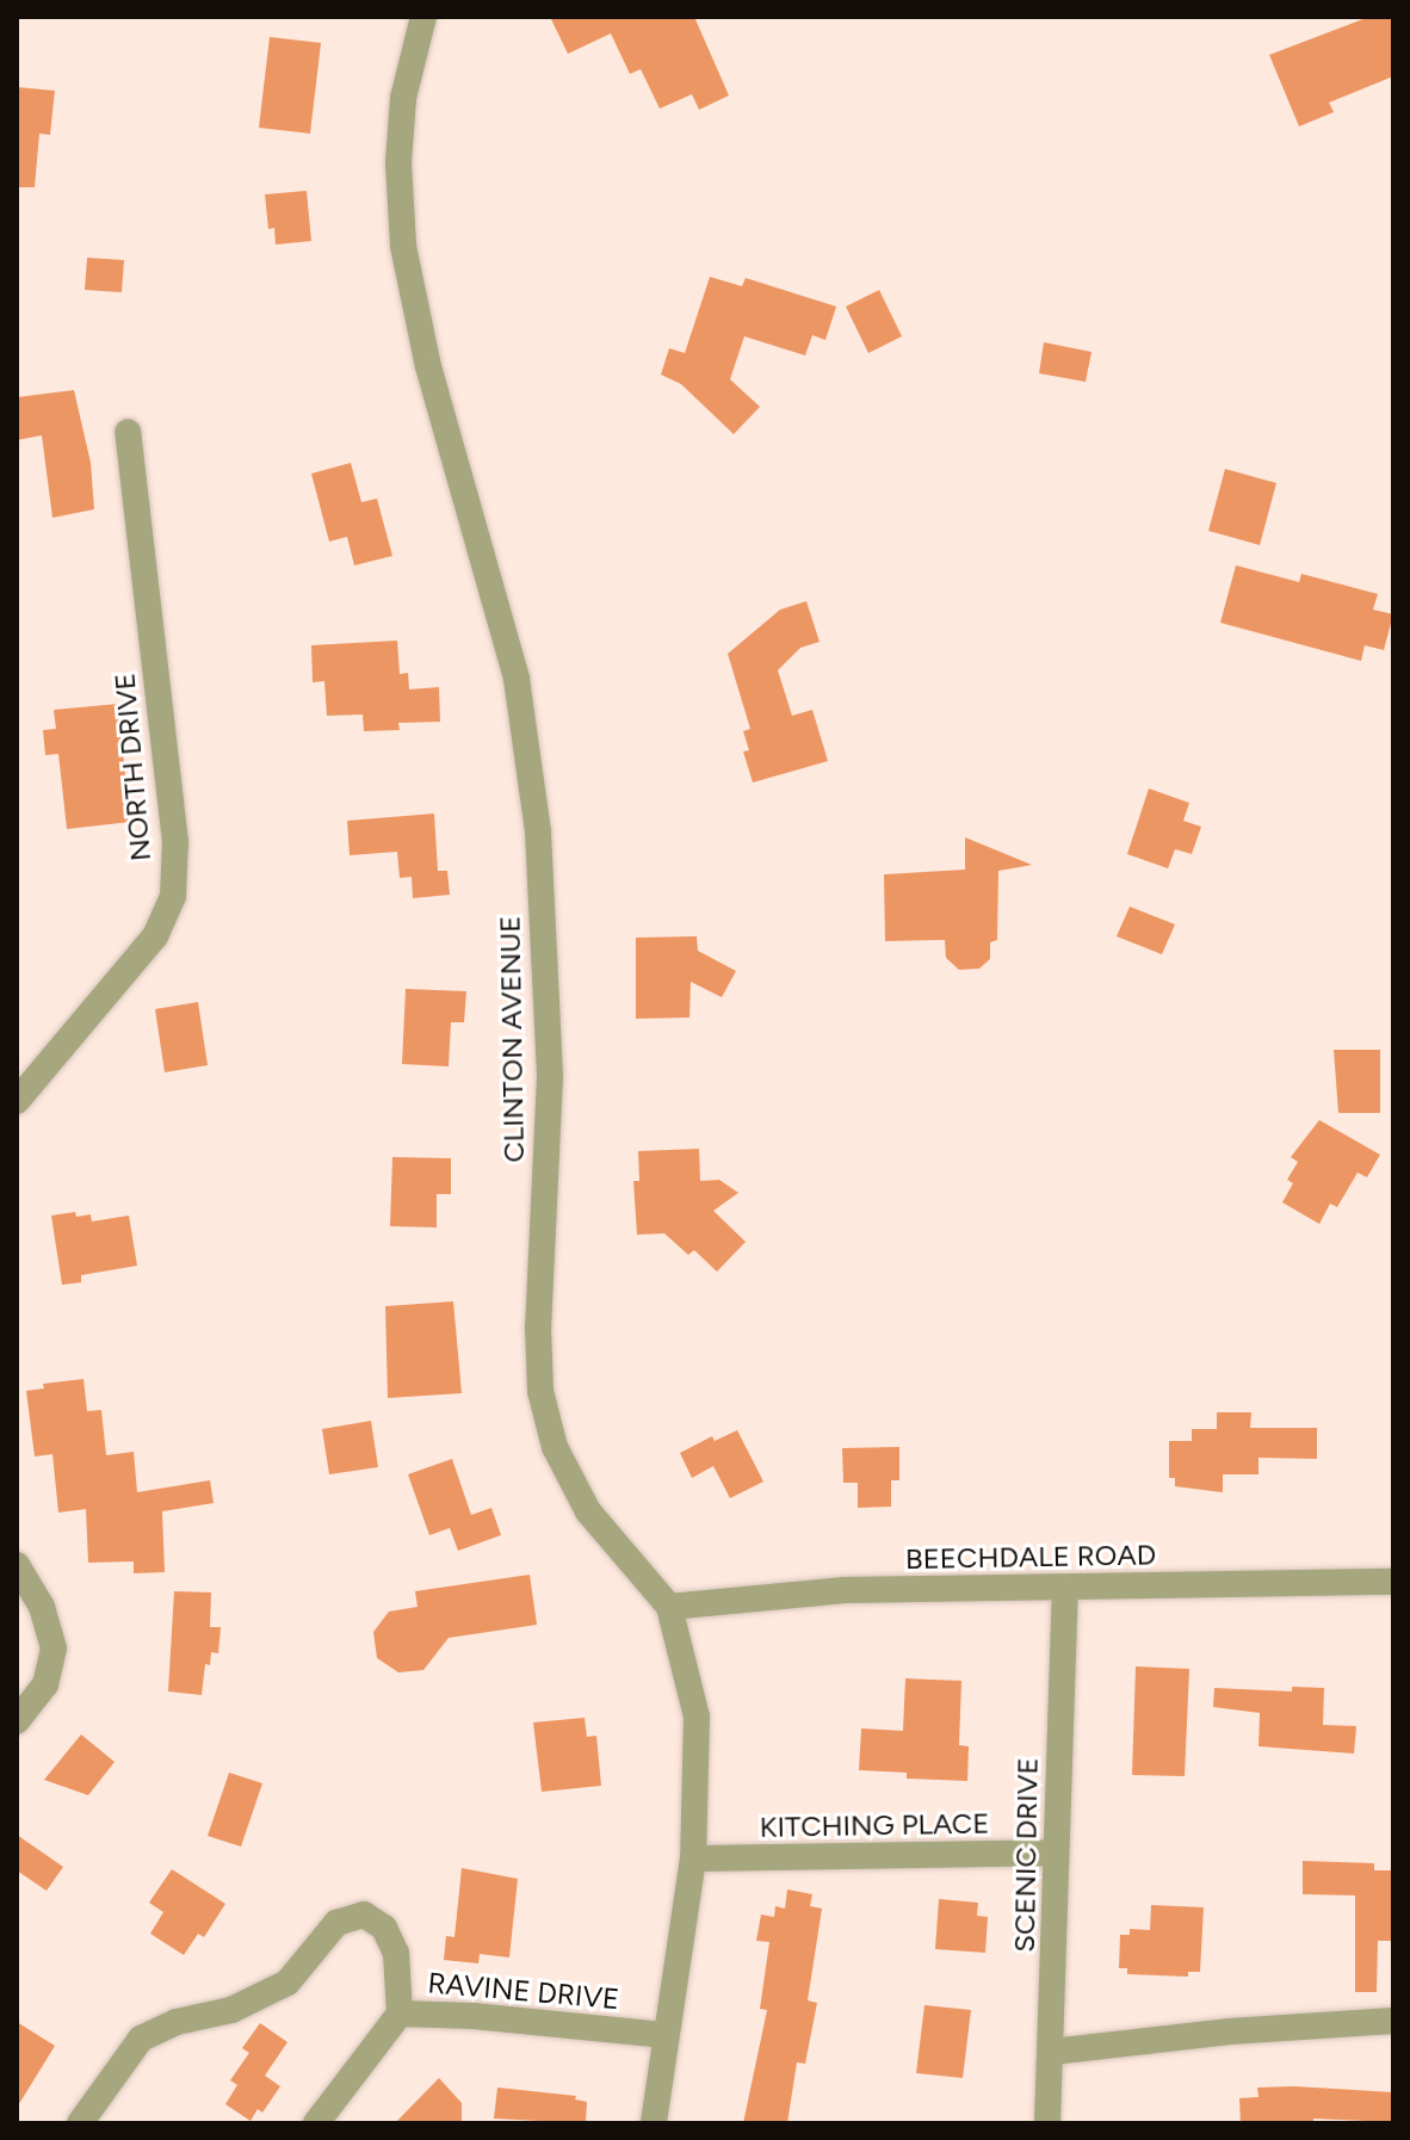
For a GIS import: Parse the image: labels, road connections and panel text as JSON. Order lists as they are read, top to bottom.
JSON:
{
  "streets": {
    "street": [
      "NORTH DRIVE",
      "CLINTON AVENUE",
      "BEECHDALE ROAD",
      "KITCHING PLACE",
      "SCENIC DRIVE",
      "RAVINE DRIVE"
    ]
  },
  "crossings": [
    ["CLINTON AVENUE", "BEECHDALE ROAD"],
    ["CLINTON AVENUE", "KITCHING PLACE"],
    ["CLINTON AVENUE", "RAVINE DRIVE"],
    ["BEECHDALE ROAD", "SCENIC DRIVE"],
    ["KITCHING PLACE", "SCENIC DRIVE"]
  ]
}
